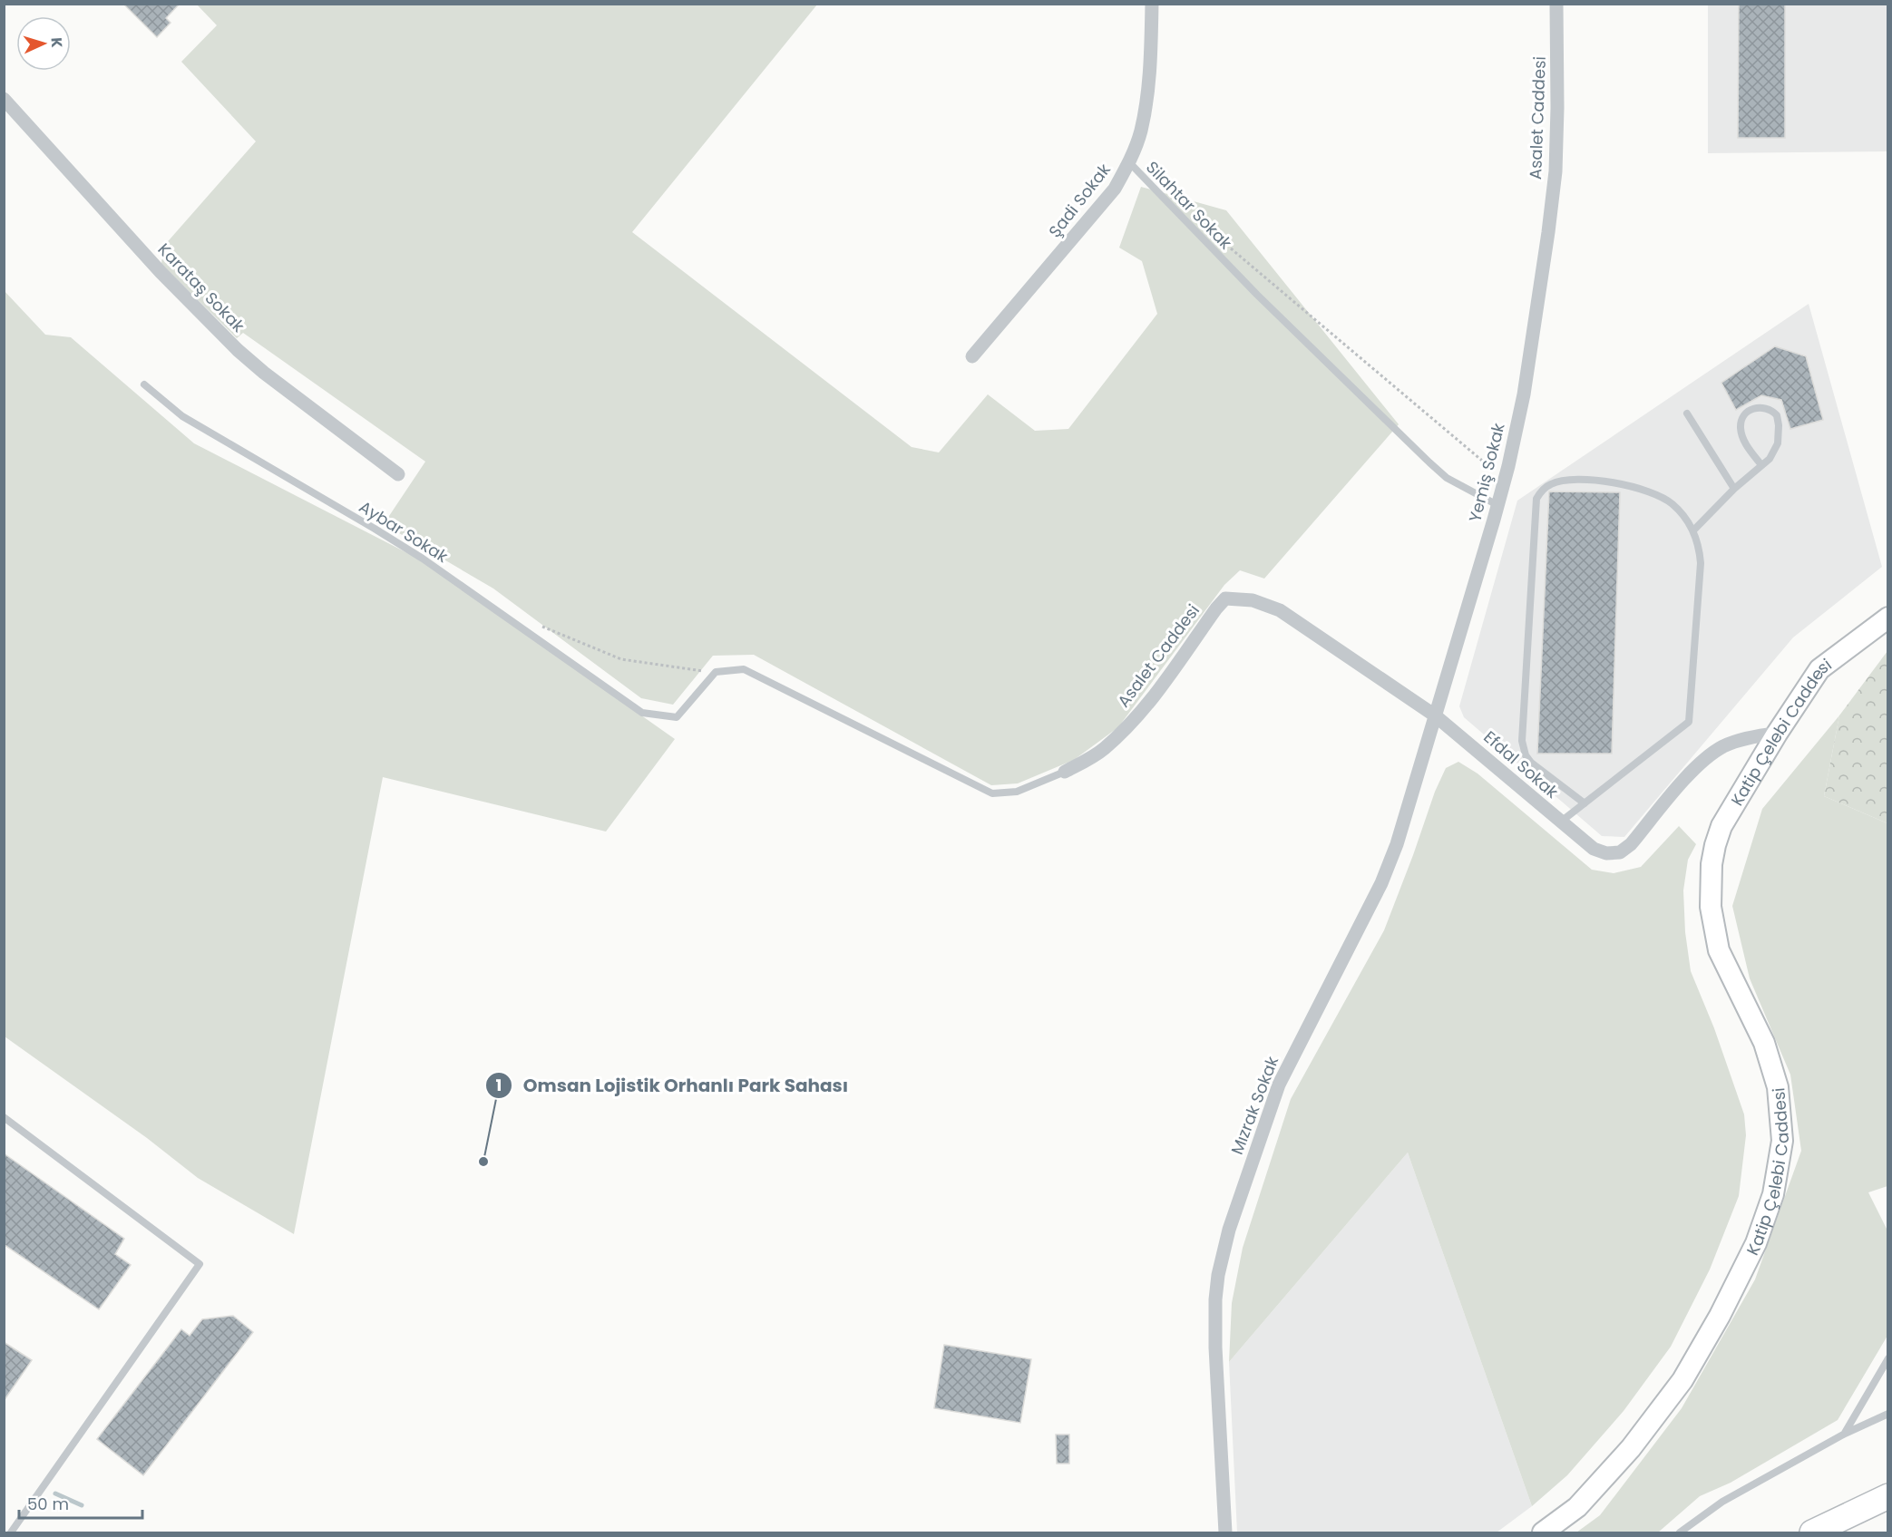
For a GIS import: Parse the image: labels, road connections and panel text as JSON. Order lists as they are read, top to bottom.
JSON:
{
  "streets": {
    "main road": ["Katip Çelebi Caddesi"],
    "street": [
      "Asalet Caddesi",
      "Şadi Sokak",
      "Karataş Sokak",
      "Yemiş Sokak",
      "Efdal Sokak",
      "Mızrak Sokak"
    ],
    "lane": ["Silahtar Sokak", "Aybar Sokak"]
  },
  "crossings": [
    ["Asalet Caddesi", "Yemiş Sokak"],
    ["Asalet Caddesi", "Efdal Sokak"],
    ["Şadi Sokak", "Silahtar Sokak"],
    ["Silahtar Sokak", "Yemiş Sokak"],
    ["Yemiş Sokak", "Efdal Sokak"],
    ["Yemiş Sokak", "Mızrak Sokak"],
    ["Katip Çelebi Caddesi", "Efdal Sokak"],
    ["Efdal Sokak", "Mızrak Sokak"]
  ],
  "places": ["Omsan Lojistik Orhanlı Park Sahası"],
  "scale_bar": "50 m",
  "north": "right"
}
